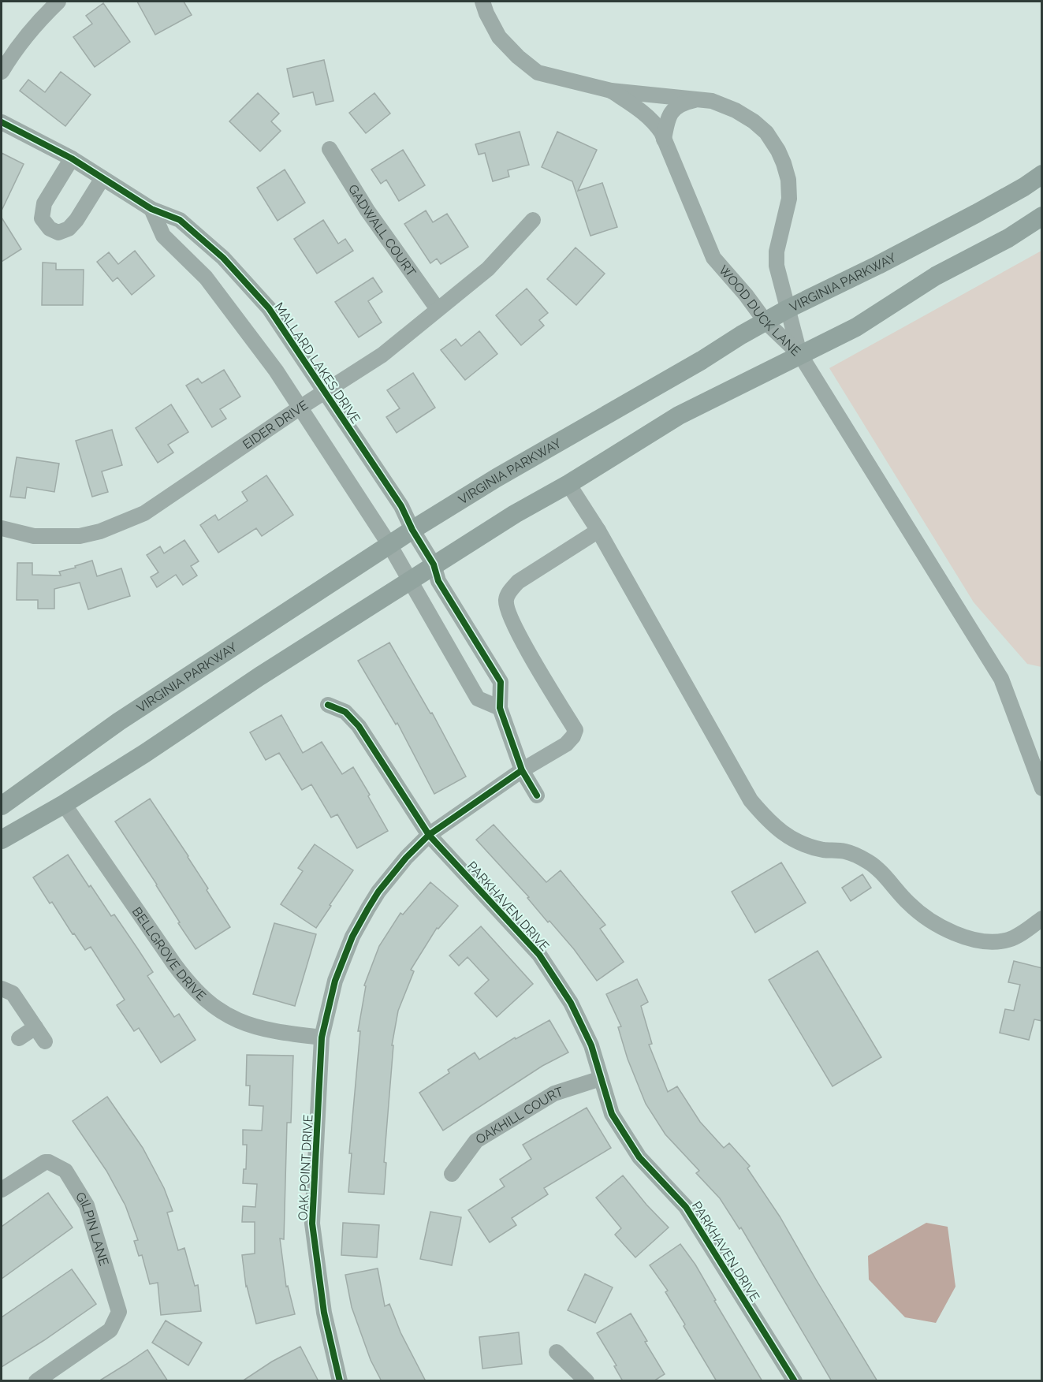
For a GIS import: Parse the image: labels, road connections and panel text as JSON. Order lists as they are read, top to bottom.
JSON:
{
  "streets": {
    "main road": ["VIRGINIA PARKWAY"],
    "street": [
      "GADWALL COURT",
      "WOOD DUCK LANE",
      "MALLARD LAKES DRIVE",
      "EIDER DRIVE",
      "PARKHAVEN DRIVE",
      "BELLGROVE DRIVE",
      "OAKHILL COURT",
      "OAK POINT DRIVE",
      "GILPIN LANE"
    ]
  },
  "crossings": [
    ["GADWALL COURT", "EIDER DRIVE"],
    ["VIRGINIA PARKWAY", "WOOD DUCK LANE"],
    ["VIRGINIA PARKWAY", "MALLARD LAKES DRIVE"],
    ["MALLARD LAKES DRIVE", "EIDER DRIVE"],
    ["PARKHAVEN DRIVE", "OAKHILL COURT"],
    ["PARKHAVEN DRIVE", "OAK POINT DRIVE"],
    ["BELLGROVE DRIVE", "OAK POINT DRIVE"]
  ]
}
